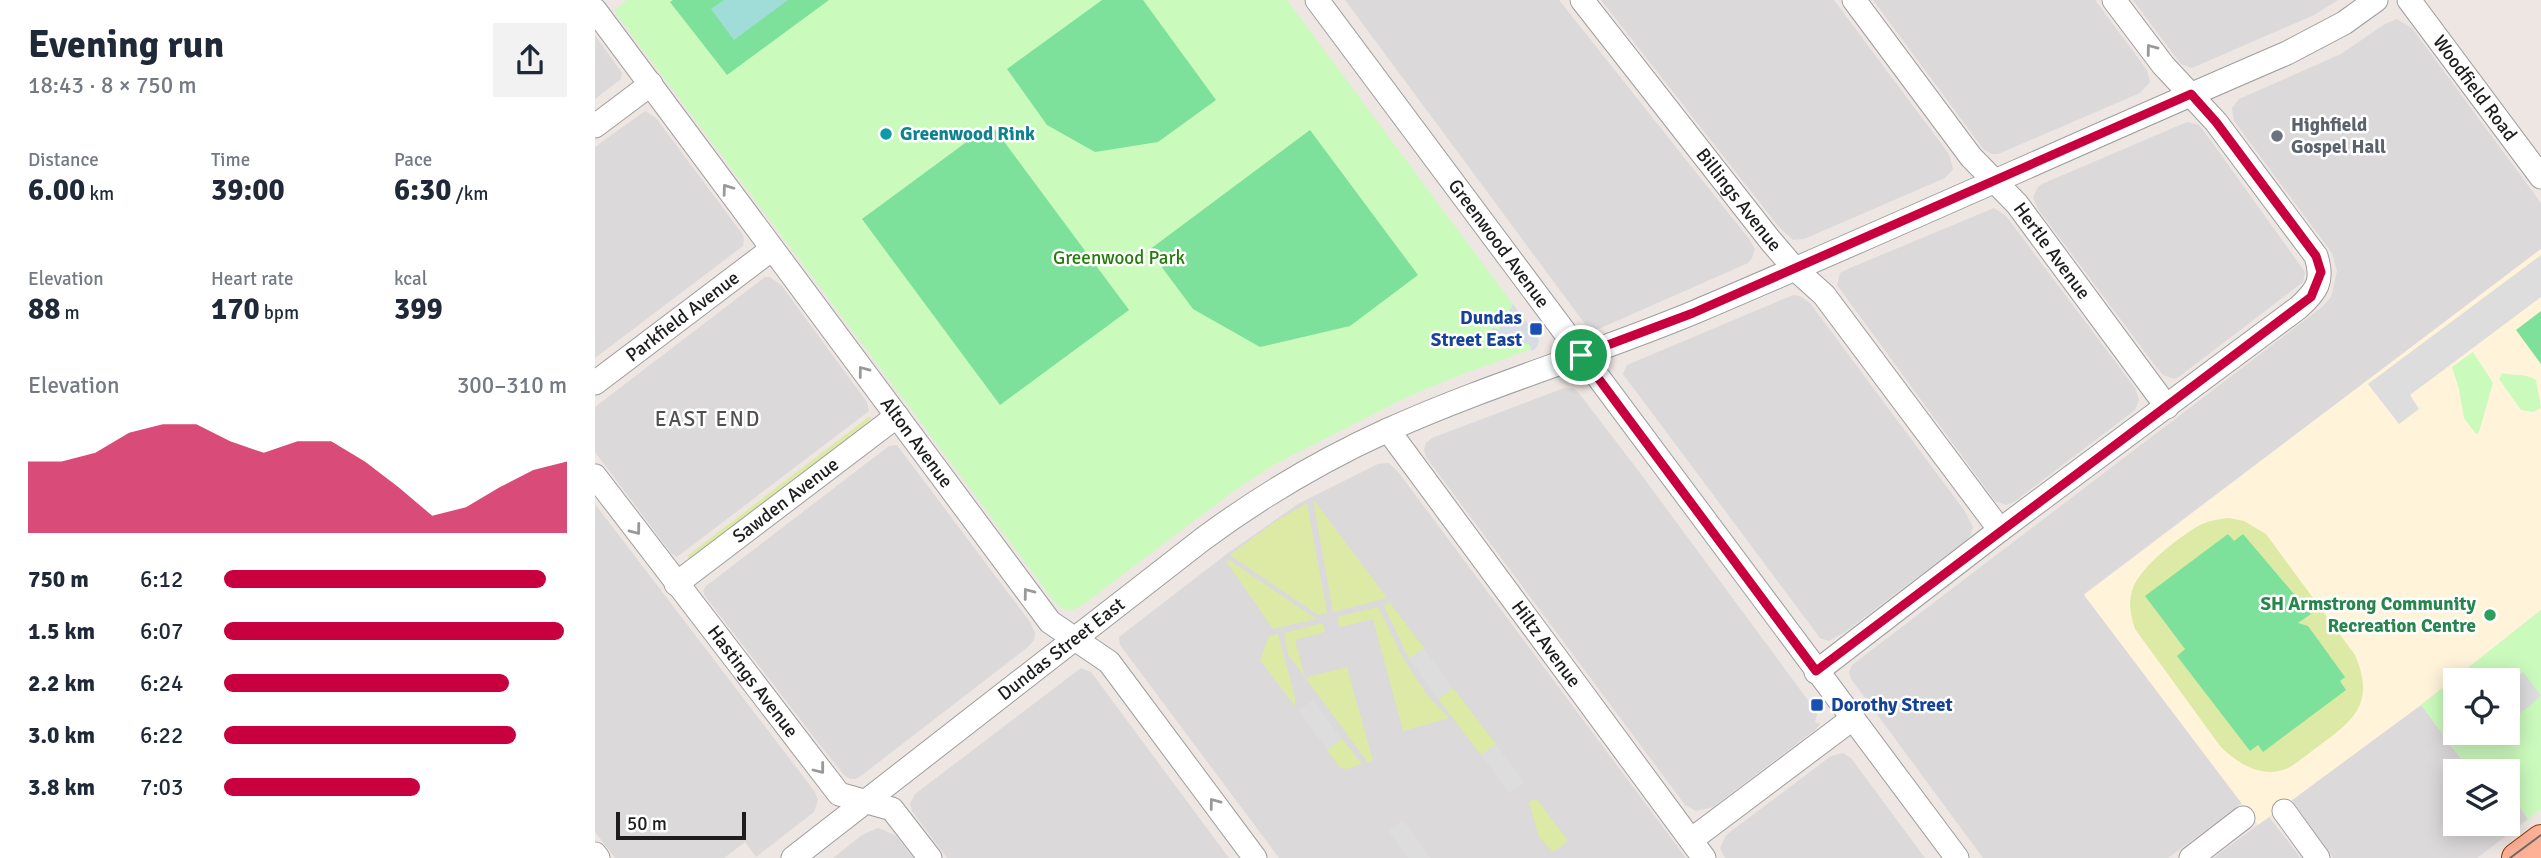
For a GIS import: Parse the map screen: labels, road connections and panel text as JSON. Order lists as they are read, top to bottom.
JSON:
{
  "streets": {
    "street": [
      "Woodfield Road",
      "Billings Avenue",
      "Greenwood Avenue",
      "Hertle Avenue",
      "Parkfield Avenue",
      "Alton Avenue",
      "Sawden Avenue",
      "Hiltz Avenue",
      "Dundas Street East",
      "Hastings Avenue"
    ]
  },
  "crossings": [
    ["Billings Avenue", "Dundas Street East"],
    ["Greenwood Avenue", "Dundas Street East"],
    ["Hertle Avenue", "Dundas Street East"],
    ["Parkfield Avenue", "Alton Avenue"],
    ["Alton Avenue", "Sawden Avenue"],
    ["Alton Avenue", "Dundas Street East"],
    ["Sawden Avenue", "Hastings Avenue"],
    ["Hiltz Avenue", "Dundas Street East"],
    ["Dundas Street East", "Hastings Avenue"]
  ],
  "one_way": ["Alton Avenue", "Hastings Avenue"],
  "districts": ["EAST END"],
  "parks": ["Greenwood Park"],
  "places": {
    "other": ["Greenwood Rink", "Highfield Gospel Hall", "SH Armstrong Community Recreation Centre"],
    "transit": ["Dundas Street East", "Dorothy Street"]
  },
  "scale_bar": "50 m",
  "page": {
    "heading": ["Evening run", "18:43 · 8 × 750 m"],
    "stats": [
      ["Distance", "6.00 km"],
      ["Time", "39:00"],
      ["Pace", "6:30 /km"],
      ["Elevation", "88 m"],
      ["Heart rate", "170 bpm"],
      ["kcal", "399"]
    ],
    "chart": ["Elevation", "300–310 m"],
    "list": [
      {
        "name": "750 m",
        "note": "6:12"
      },
      {
        "name": "1.5 km",
        "note": "6:07"
      },
      {
        "name": "2.2 km",
        "note": "6:24"
      },
      {
        "name": "3.0 km",
        "note": "6:22"
      },
      {
        "name": "3.8 km",
        "note": "7:03"
      }
    ],
    "scale": "50 m"
  }
}
